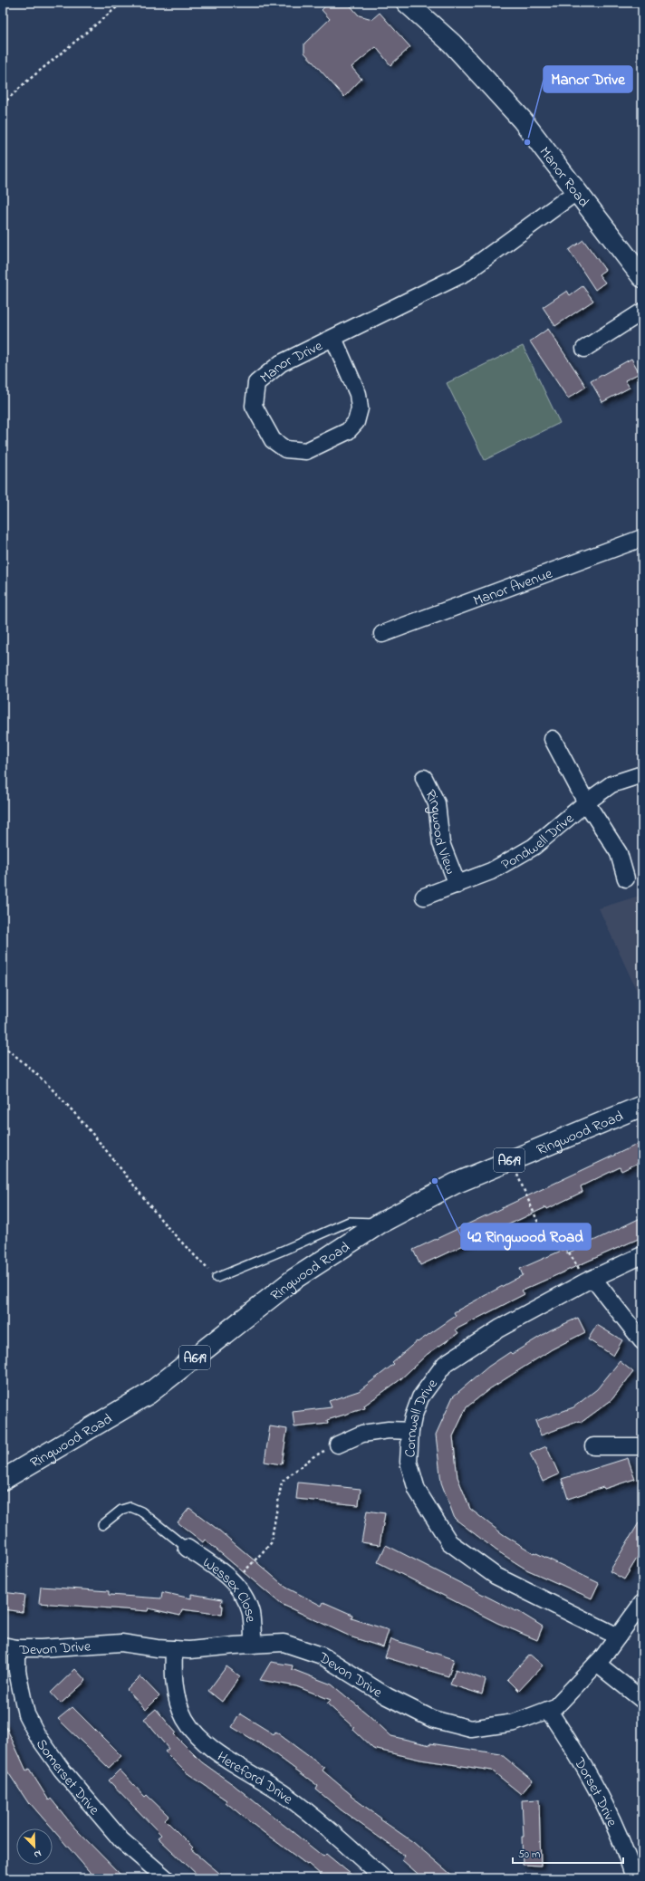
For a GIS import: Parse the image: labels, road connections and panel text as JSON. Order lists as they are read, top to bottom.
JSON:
{
  "streets": {
    "main road": ["Manor Road", "Ringwood Road", "A619"],
    "street": [
      "Manor Drive",
      "Manor Avenue",
      "Ringwood View",
      "Pondwell Drive",
      "Cornwall Drive",
      "Wessex Close",
      "Devon Drive",
      "Somerset Drive",
      "Hereford Drive",
      "Dorset Drive"
    ]
  },
  "crossings": [
    ["Manor Road", "Manor Drive"],
    ["Ringwood View", "Pondwell Drive"],
    ["Cornwall Drive", "Devon Drive"],
    ["Wessex Close", "Devon Drive"],
    ["Devon Drive", "Somerset Drive"],
    ["Devon Drive", "Hereford Drive"],
    ["Devon Drive", "Dorset Drive"]
  ],
  "places": ["Manor Drive", "42 Ringwood Road"],
  "scale_bar": "50 m",
  "north": "bottom right"
}
